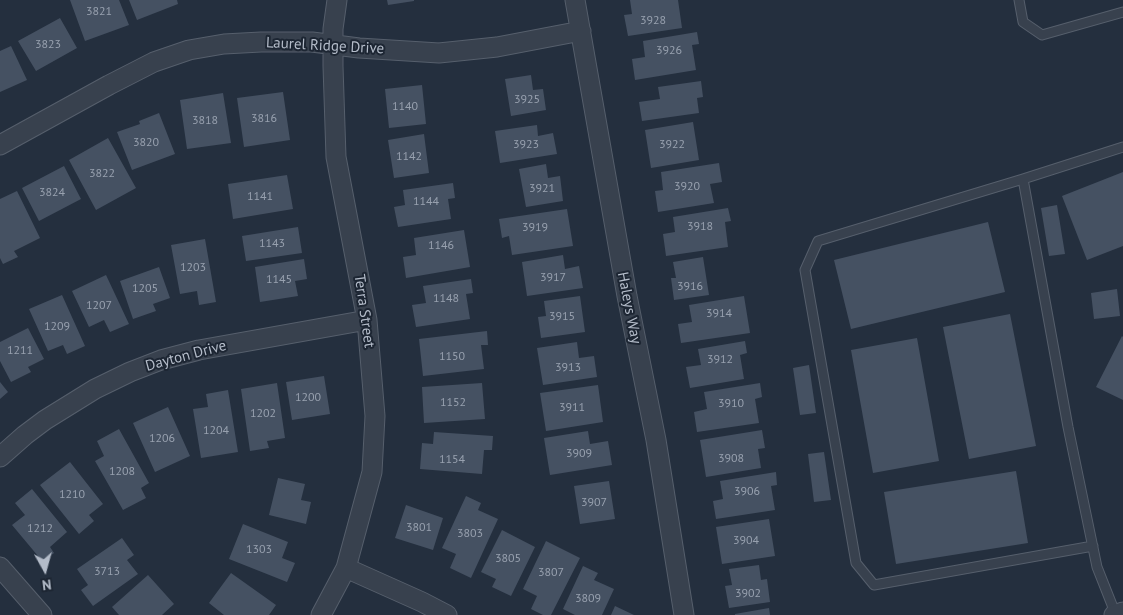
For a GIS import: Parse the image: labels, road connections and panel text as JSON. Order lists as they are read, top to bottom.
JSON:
{
  "streets": {
    "street": [
      "Laurel Ridge Drive",
      "Haleys Way",
      "Terra Street",
      "Dayton Drive"
    ]
  },
  "crossings": [
    ["Laurel Ridge Drive", "Haleys Way"],
    ["Laurel Ridge Drive", "Terra Street"],
    ["Terra Street", "Dayton Drive"]
  ],
  "house_numbers": [
    "3821",
    "3928",
    "3823",
    "3926",
    "3925",
    "1140",
    "3816",
    "3818",
    "3820",
    "3923",
    "3922",
    "1142",
    "3822",
    "3920",
    "3921",
    "3824",
    "1141",
    "1144",
    "3918",
    "3919",
    "1143",
    "1146",
    "1203",
    "3917",
    "1145",
    "3916",
    "1205",
    "1148",
    "1207",
    "3914",
    "3915",
    "1209",
    "1211",
    "1150",
    "3912",
    "3913",
    "1200",
    "1152",
    "3910",
    "3911",
    "1202",
    "1204",
    "1206",
    "3909",
    "3908",
    "1154",
    "1208",
    "3906",
    "1210",
    "3907",
    "3801",
    "1212",
    "3803",
    "3904",
    "1303",
    "3805",
    "3713",
    "3807",
    "3902",
    "3809"
  ],
  "north": "bottom"
}
